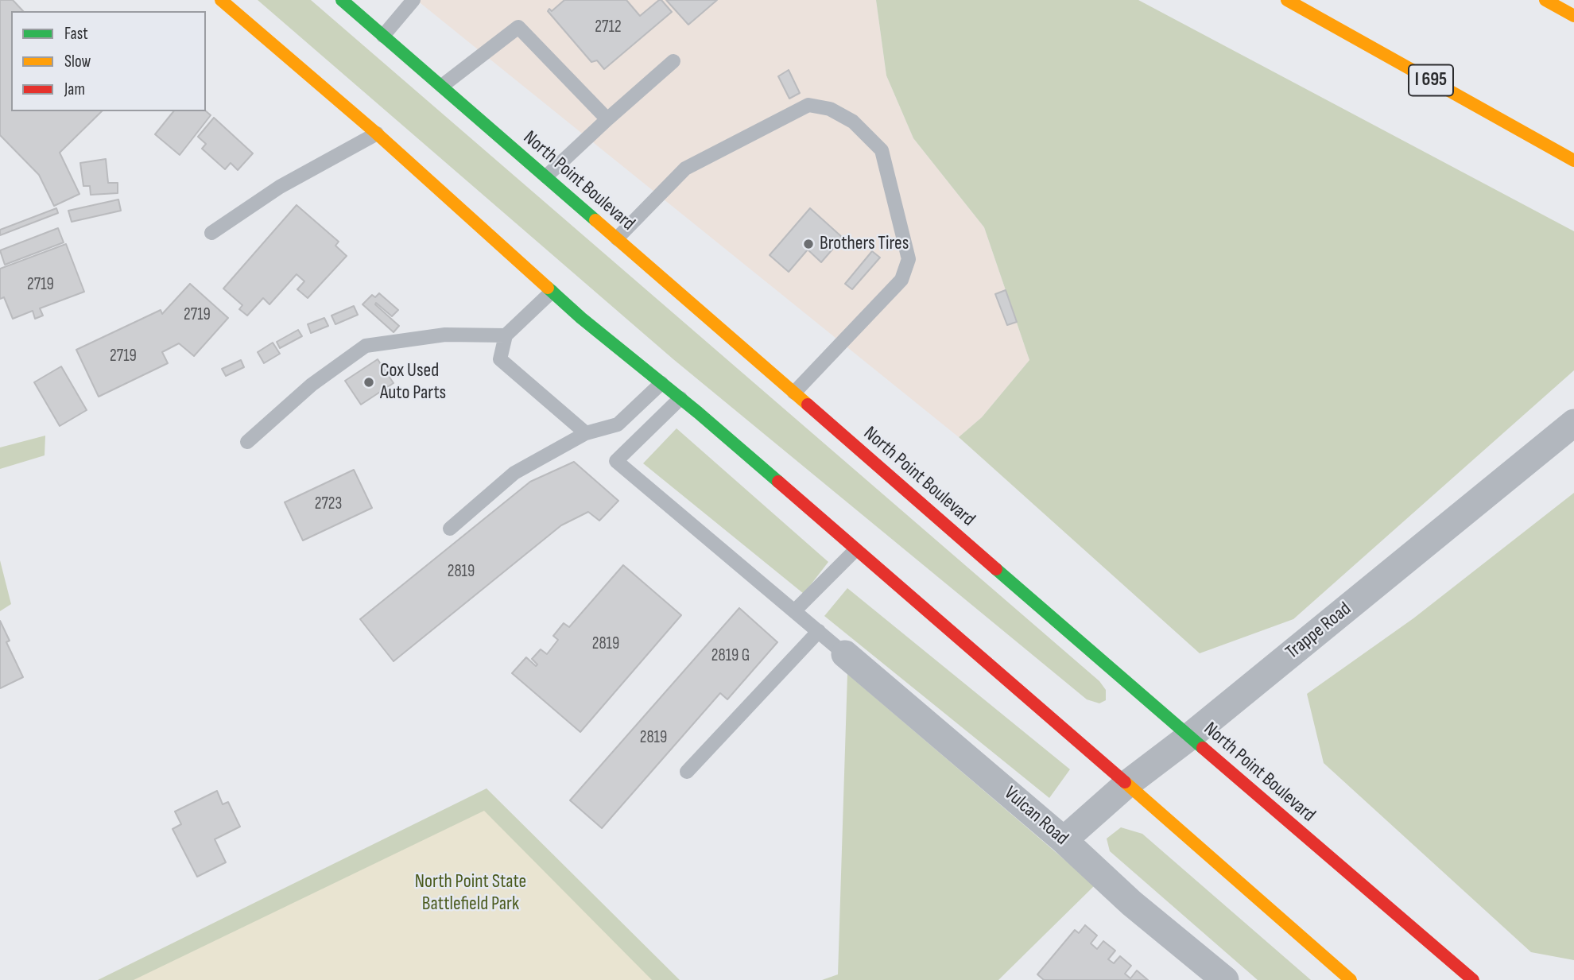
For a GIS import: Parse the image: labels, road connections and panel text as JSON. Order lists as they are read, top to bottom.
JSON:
{
  "streets": {
    "main road": ["I 695", "North Point Boulevard"],
    "street": ["Trappe Road", "Vulcan Road"]
  },
  "crossings": [
    ["North Point Boulevard", "Trappe Road"],
    ["Trappe Road", "Vulcan Road"]
  ],
  "parks": ["North Point State Battlefield Park"],
  "places": ["Brothers Tires", "Cox Used Auto Parts"],
  "house_numbers": [
    "2712",
    "2719",
    "2719",
    "2719",
    "2723",
    "2819",
    "2819",
    "2819 G",
    "2819"
  ],
  "legend": ["Fast", "Slow", "Jam"]
}
